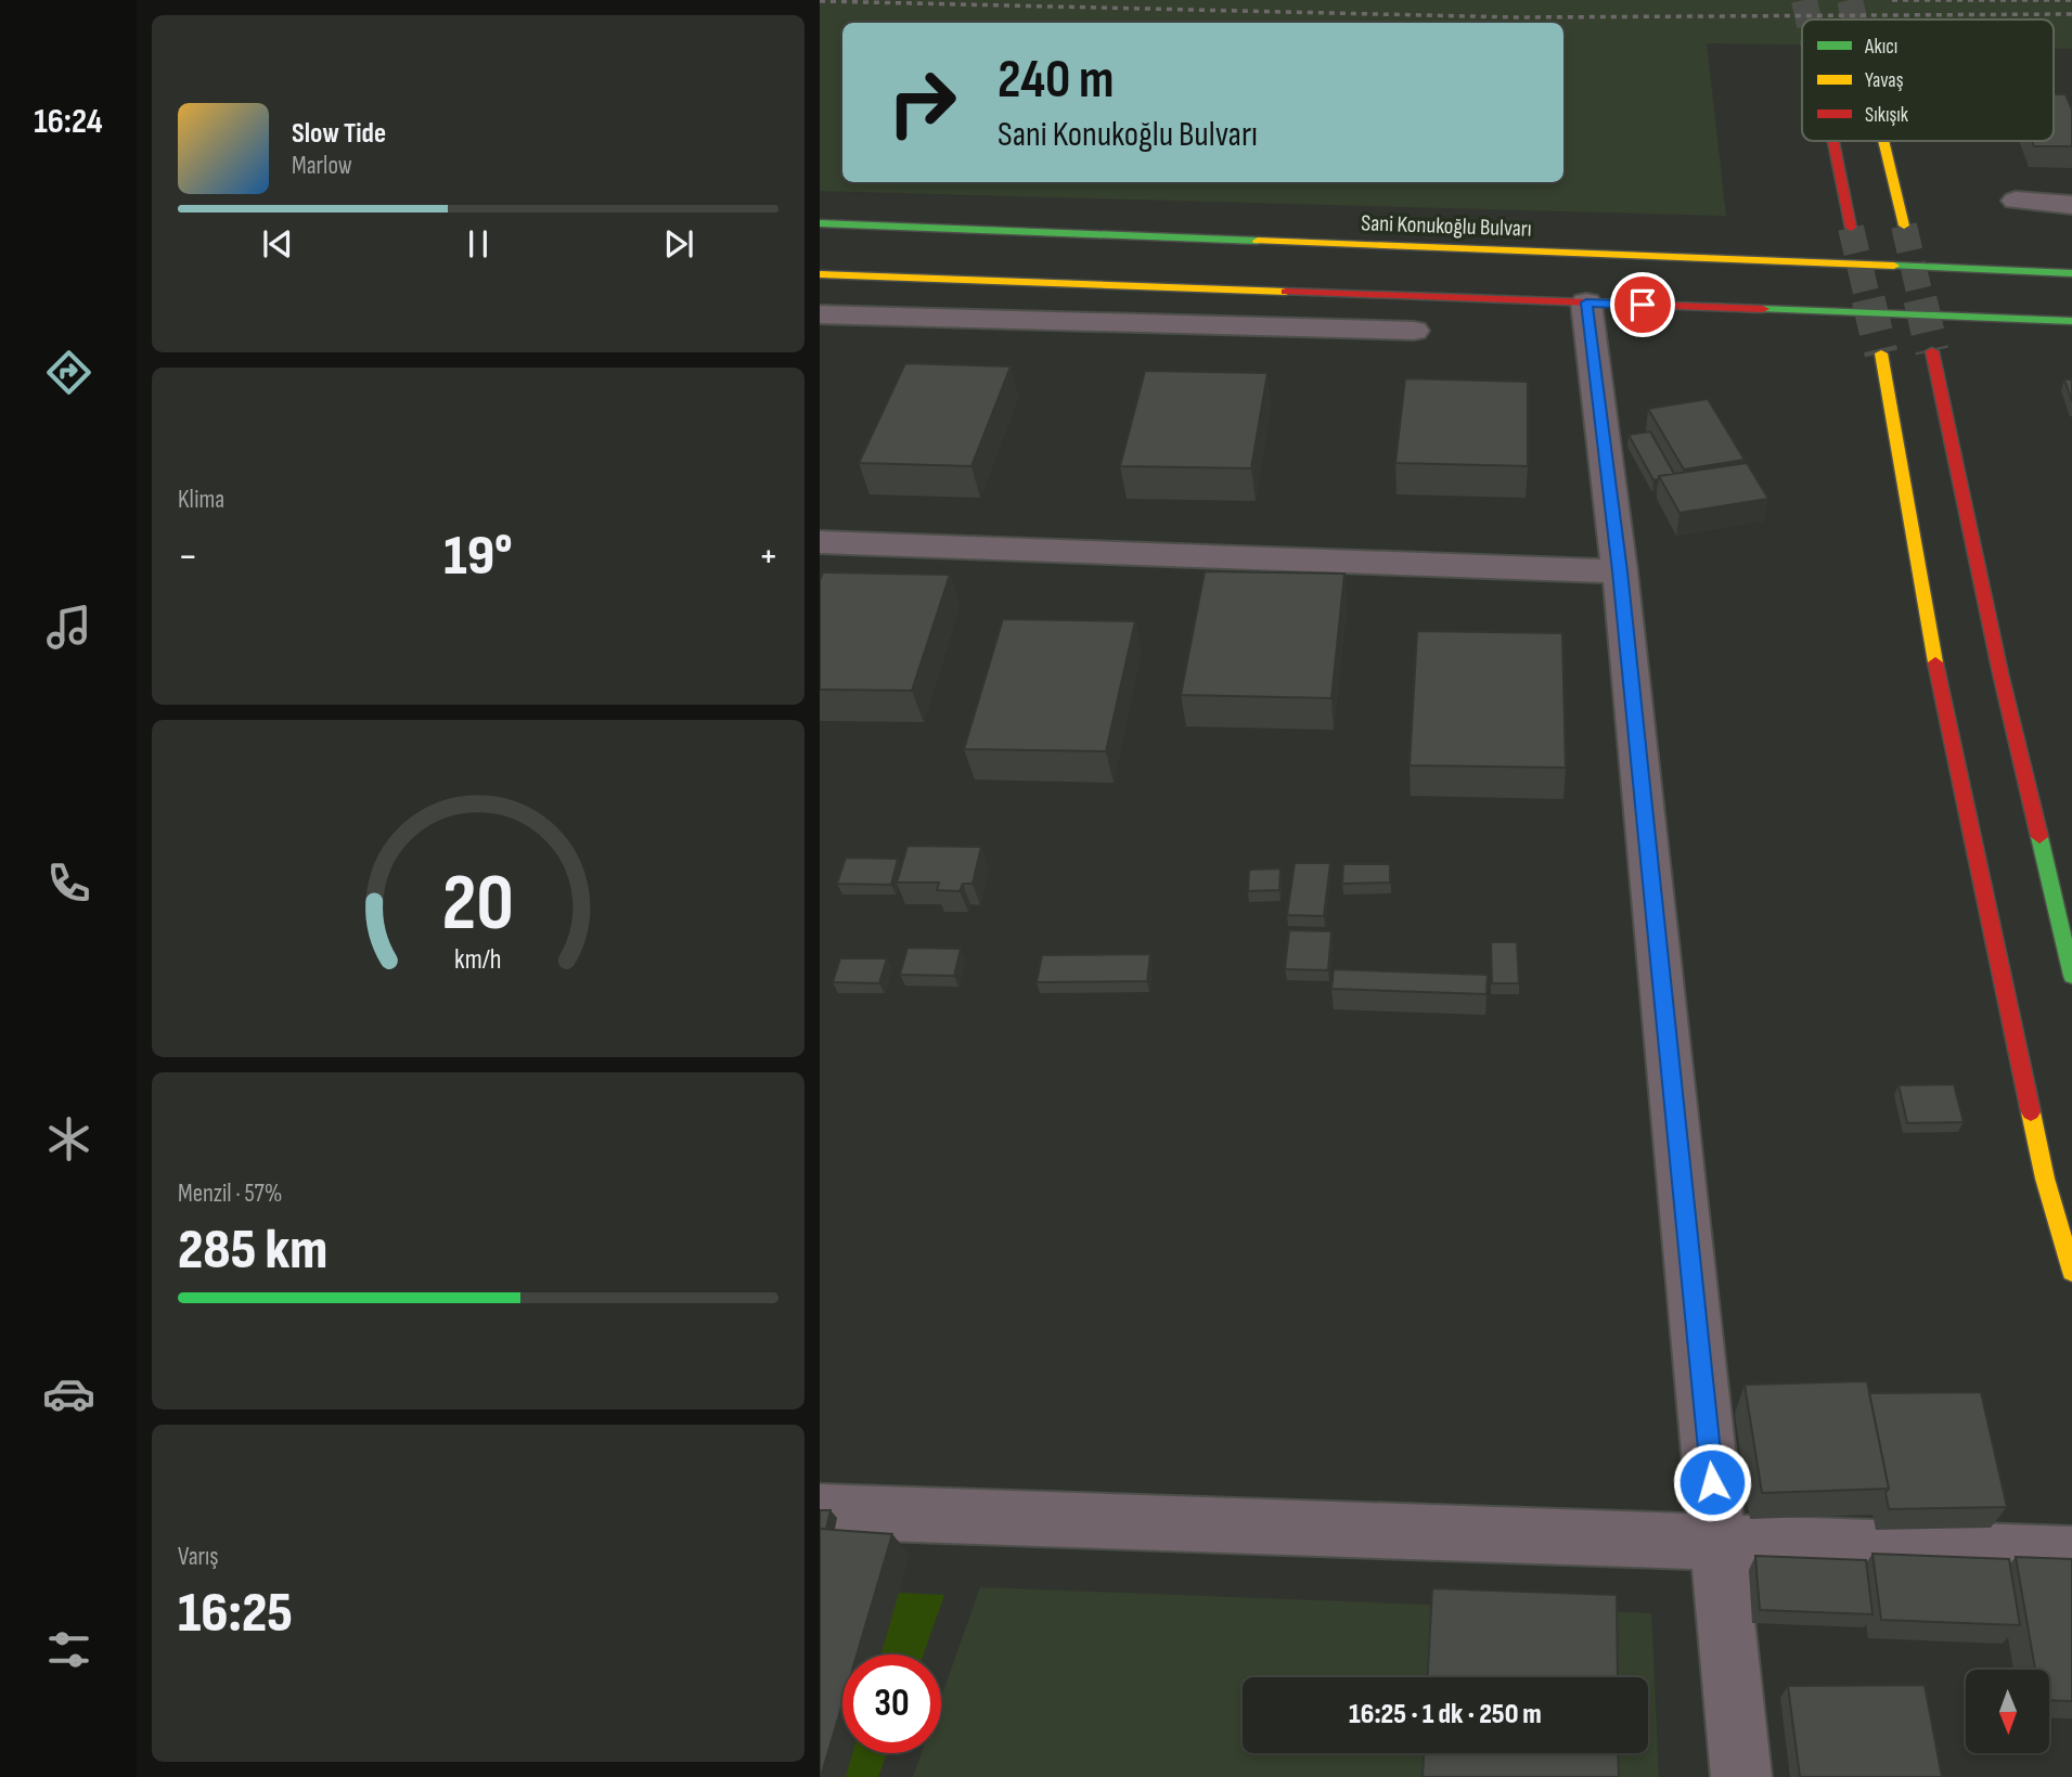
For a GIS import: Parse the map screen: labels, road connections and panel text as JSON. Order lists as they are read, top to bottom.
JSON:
{
  "streets": {
    "main road": ["Sani Konukoğlu Bulvarı"]
  },
  "legend": ["Akıcı", "Yavaş", "Sıkışık"],
  "north": "bottom",
  "page": {
    "tabs": "16:24",
    "turn": ["240 m", "Sani Konukoğlu Bulvarı"],
    "song": ["Slow Tide", "Marlow"],
    "tile": [
      "Klima",
      ["Menzil · 57%", "285 km"],
      ["Varış", "16:25"]
    ],
    "heat": ["−", "19°", "+"],
    "limit": "30",
    "trip": "16:25 · 1 dk · 250 m",
    "gauge": ["20", "km/h"]
  }
}
